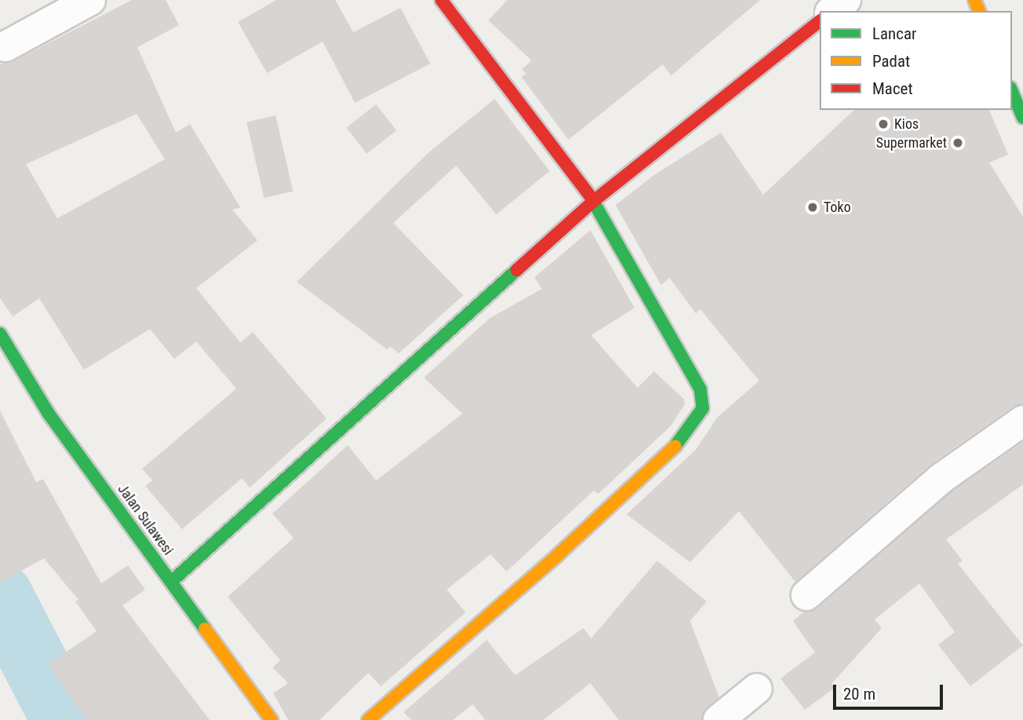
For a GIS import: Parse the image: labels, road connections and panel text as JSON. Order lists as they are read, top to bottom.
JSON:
{
  "streets": {
    "street": ["Jalan Sulawesi"]
  },
  "places": ["Kios", "Supermarket", "Toko"],
  "legend": ["Lancar", "Padat", "Macet"],
  "scale_bar": "20 m"
}
